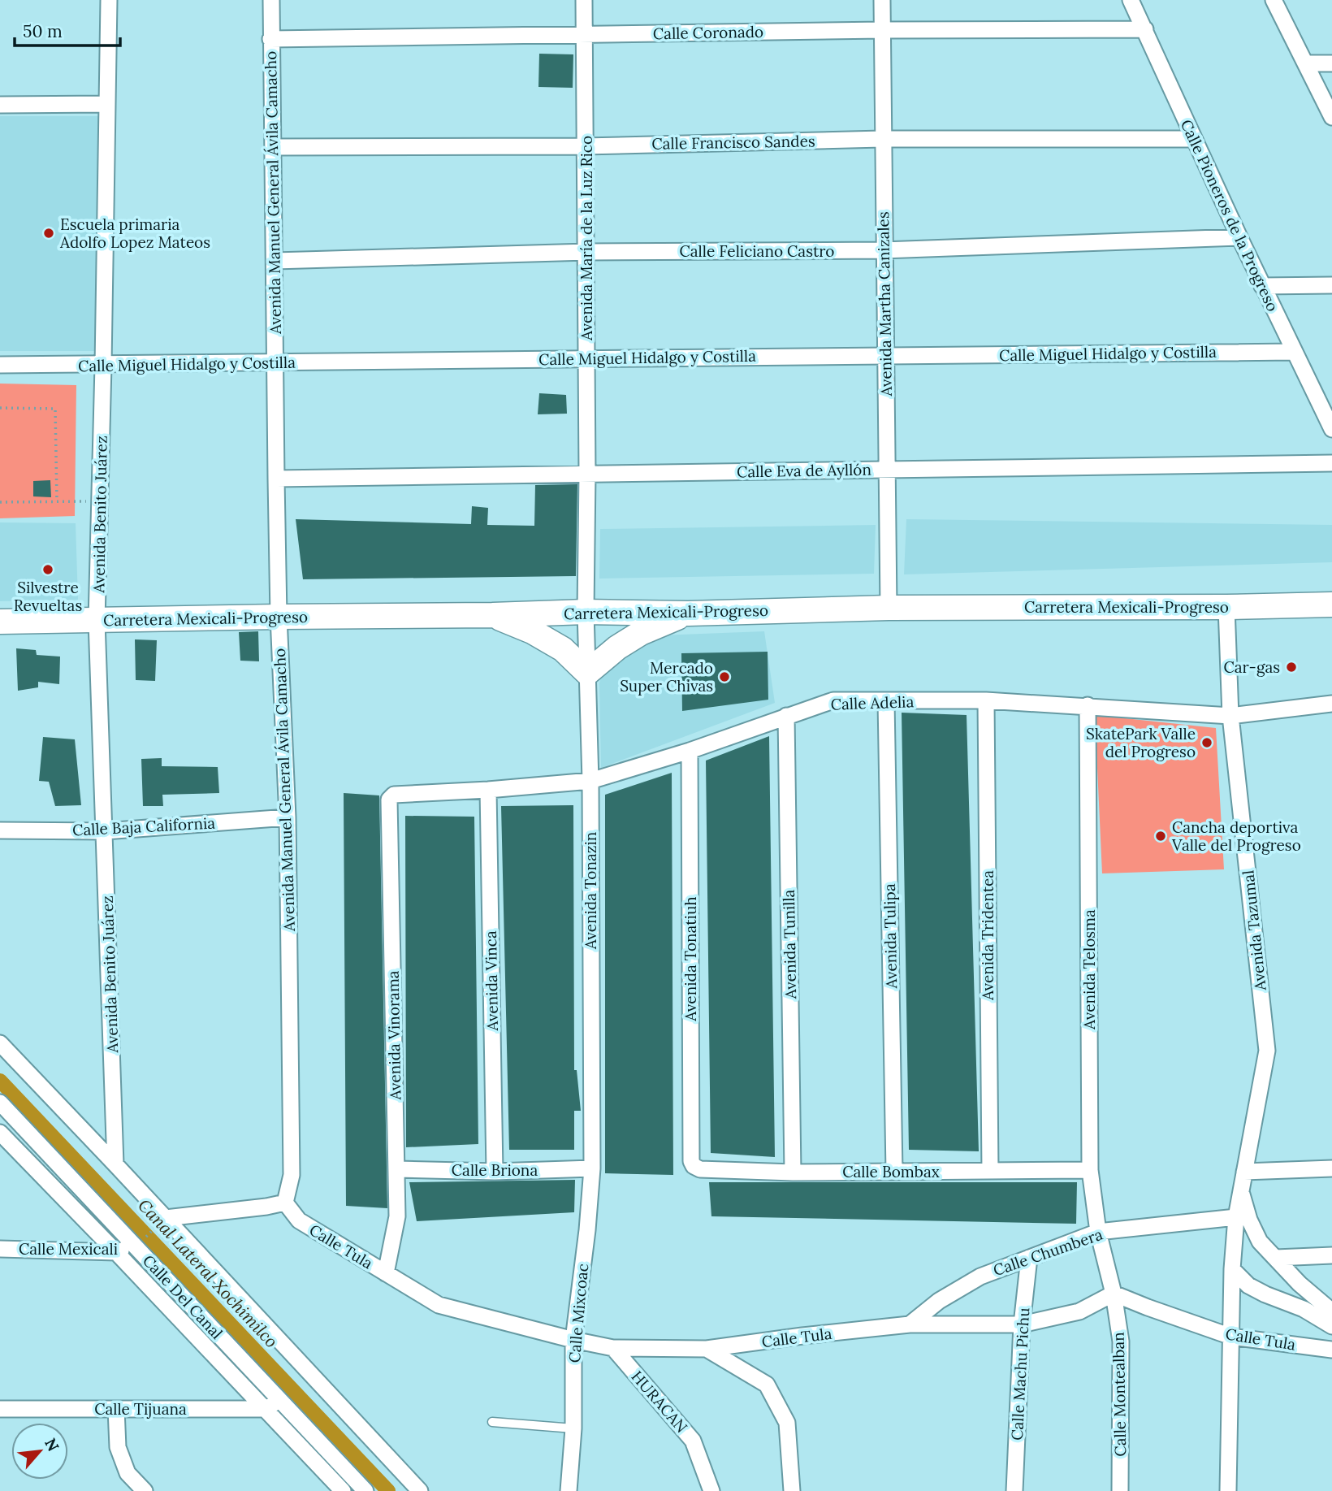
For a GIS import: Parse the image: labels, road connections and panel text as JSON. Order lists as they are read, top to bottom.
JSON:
{
  "streets": {
    "main road": ["Carretera Mexicali-Progreso"],
    "street": [
      "Calle Coronado",
      "Calle Francisco Sandes",
      "Avenida Manuel General Ávila Camacho",
      "Calle Pioneros de la Progreso",
      "Avenida María de la Luz Rico",
      "Calle Feliciano Castro",
      "Avenida Martha Canizales",
      "Calle Miguel Hidalgo y Costilla",
      "Calle Eva de Ayllón",
      "Avenida Benito Juárez",
      "Calle Adelia",
      "Calle Baja California",
      "Avenida Tonazin",
      "Avenida Tazumal",
      "Avenida Tridentea",
      "Avenida Tulipa",
      "Avenida Tunilla",
      "Avenida Tonatiuh",
      "Avenida Telosma",
      "Avenida Vinca",
      "Avenida Vinorama",
      "Calle Briona",
      "Calle Bombax",
      "Calle Tula",
      "Calle Mexicali",
      "Calle Chumbera",
      "Calle Del Canal",
      "Calle Mixcoac",
      "Calle Machu Pichu",
      "Calle Montealban",
      "HURACAN",
      "Calle Tijuana"
    ]
  },
  "crossings": [
    ["Calle Coronado", "Avenida Manuel General Ávila Camacho"],
    ["Calle Coronado", "Calle Pioneros de la Progreso"],
    ["Calle Coronado", "Avenida María de la Luz Rico"],
    ["Calle Coronado", "Avenida Martha Canizales"],
    ["Calle Francisco Sandes", "Avenida Manuel General Ávila Camacho"],
    ["Calle Francisco Sandes", "Calle Pioneros de la Progreso"],
    ["Calle Francisco Sandes", "Avenida María de la Luz Rico"],
    ["Calle Francisco Sandes", "Avenida Martha Canizales"],
    ["Avenida Manuel General Ávila Camacho", "Calle Feliciano Castro"],
    ["Avenida Manuel General Ávila Camacho", "Calle Miguel Hidalgo y Costilla"],
    ["Avenida Manuel General Ávila Camacho", "Calle Eva de Ayllón"],
    ["Avenida Manuel General Ávila Camacho", "Carretera Mexicali-Progreso"],
    ["Avenida Manuel General Ávila Camacho", "Calle Baja California"],
    ["Avenida Manuel General Ávila Camacho", "Calle Tula"],
    ["Calle Pioneros de la Progreso", "Calle Feliciano Castro"],
    ["Calle Pioneros de la Progreso", "Calle Miguel Hidalgo y Costilla"],
    ["Avenida María de la Luz Rico", "Calle Feliciano Castro"],
    ["Avenida María de la Luz Rico", "Calle Miguel Hidalgo y Costilla"],
    ["Avenida María de la Luz Rico", "Calle Eva de Ayllón"],
    ["Avenida María de la Luz Rico", "Carretera Mexicali-Progreso"],
    ["Avenida María de la Luz Rico", "Avenida Tonazin"],
    ["Calle Feliciano Castro", "Avenida Martha Canizales"],
    ["Avenida Martha Canizales", "Calle Miguel Hidalgo y Costilla"],
    ["Avenida Martha Canizales", "Calle Eva de Ayllón"],
    ["Avenida Martha Canizales", "Carretera Mexicali-Progreso"],
    ["Calle Miguel Hidalgo y Costilla", "Avenida Benito Juárez"],
    ["Avenida Benito Juárez", "Carretera Mexicali-Progreso"],
    ["Avenida Benito Juárez", "Calle Baja California"],
    ["Carretera Mexicali-Progreso", "Avenida Tonazin"],
    ["Carretera Mexicali-Progreso", "Avenida Tazumal"],
    ["Calle Adelia", "Avenida Tonazin"],
    ["Calle Adelia", "Avenida Tazumal"],
    ["Calle Adelia", "Avenida Tridentea"],
    ["Calle Adelia", "Avenida Tulipa"],
    ["Calle Adelia", "Avenida Tunilla"],
    ["Calle Adelia", "Avenida Tonatiuh"],
    ["Calle Adelia", "Avenida Telosma"],
    ["Calle Adelia", "Avenida Vinca"],
    ["Calle Adelia", "Avenida Vinorama"],
    ["Avenida Tonazin", "Calle Briona"],
    ["Avenida Tonazin", "Calle Mixcoac"],
    ["Avenida Tazumal", "Calle Tula"],
    ["Avenida Tazumal", "Calle Chumbera"],
    ["Avenida Tridentea", "Calle Bombax"],
    ["Avenida Tulipa", "Calle Bombax"],
    ["Avenida Tunilla", "Calle Bombax"],
    ["Avenida Tonatiuh", "Calle Bombax"],
    ["Avenida Telosma", "Calle Bombax"],
    ["Avenida Telosma", "Calle Chumbera"],
    ["Avenida Telosma", "Calle Montealban"],
    ["Avenida Vinca", "Calle Briona"],
    ["Avenida Vinorama", "Calle Briona"],
    ["Avenida Vinorama", "Calle Tula"],
    ["Calle Briona", "Calle Mixcoac"],
    ["Calle Tula", "Calle Chumbera"],
    ["Calle Tula", "Calle Mixcoac"],
    ["Calle Tula", "Calle Machu Pichu"],
    ["Calle Tula", "Calle Montealban"],
    ["Calle Tula", "HURACAN"],
    ["Calle Mexicali", "Calle Del Canal"],
    ["Calle Chumbera", "Calle Machu Pichu"],
    ["Calle Chumbera", "Calle Montealban"],
    ["Calle Del Canal", "Calle Tijuana"]
  ],
  "water": ["Canal Lateral Xochimilco"],
  "places": [
    "Escuela primaria Adolfo Lopez Mateos",
    "Silvestre Revueltas",
    "Car-gas",
    "Mercado Super Chivas",
    "SkatePark Valle del Progreso",
    "Cancha deportiva Valle del Progreso"
  ],
  "scale_bar": "50 m",
  "north": "top right"
}
